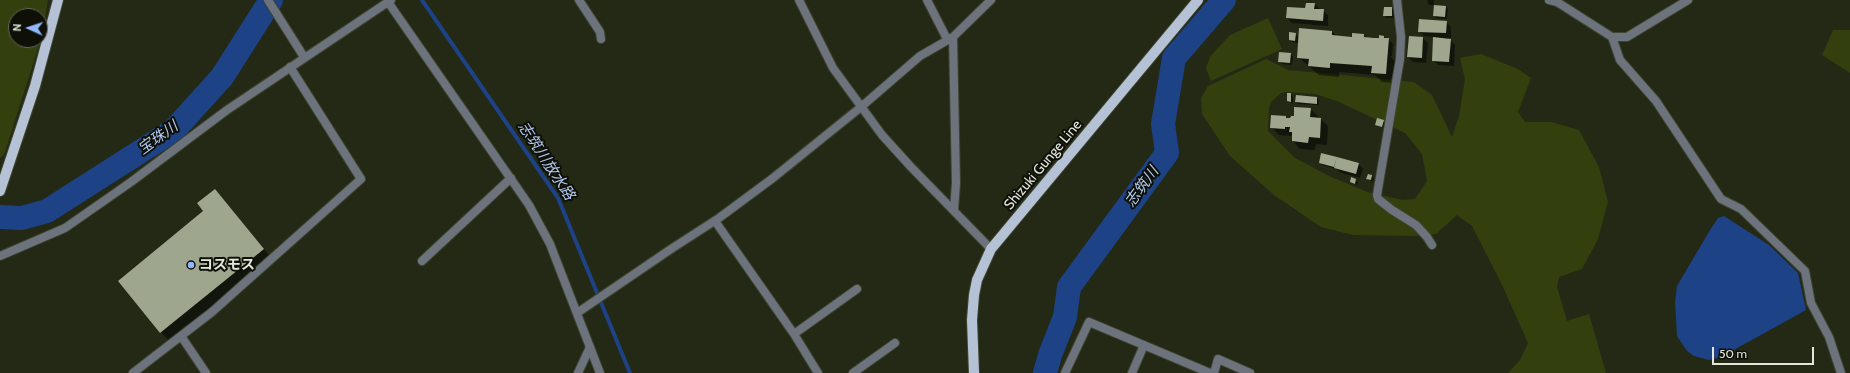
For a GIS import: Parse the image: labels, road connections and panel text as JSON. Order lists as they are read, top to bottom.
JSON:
{
  "streets": {
    "main road": ["Shizuki Gunge Line"]
  },
  "water": ["宝珠川", "志筑川放水路", "志筑川"],
  "places": ["コスモス"],
  "scale_bar": "50 m",
  "north": "left"
}
